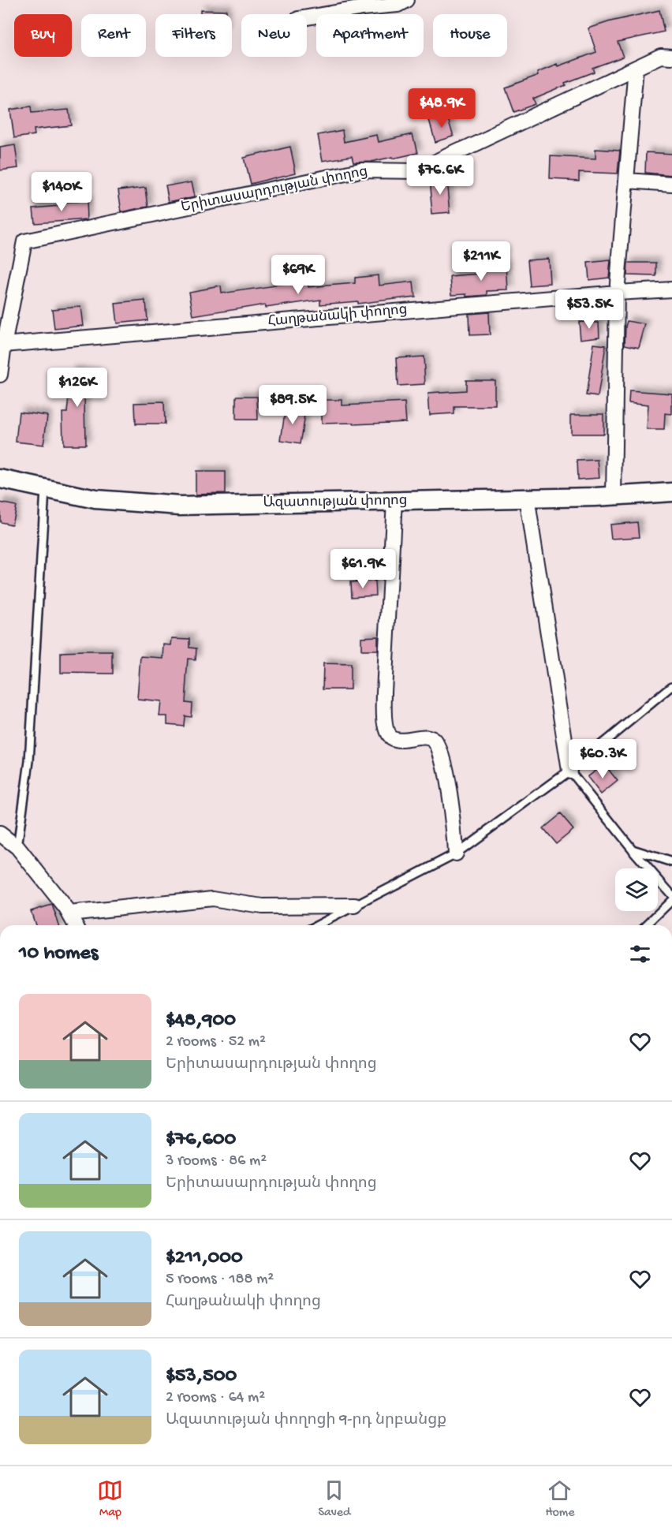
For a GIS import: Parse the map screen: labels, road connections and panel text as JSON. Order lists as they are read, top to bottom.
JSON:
{
  "streets": {
    "street": ["Երիտասարդության փողոց", "Հաղթանակի փողոց", "Ազատության փողոց"]
  },
  "crossings": [
    ["Երիտասարդության փողոց", "Հաղթանակի փողոց"]
  ],
  "page": {
    "chip": [
      "Buy",
      "Rent",
      "Filters",
      "New",
      "Apartment",
      "House"
    ],
    "price": [
      "$48.9K",
      "$76.6K",
      "$140K",
      "$211K",
      "$69K",
      "$53.5K",
      "$126K",
      "$89.5K",
      "$61.9K",
      "$60.3K"
    ],
    "heading": "10 homes",
    "list": [
      {
        "name": "$48,900",
        "note": "2 rooms · 52 m² · Երիտասարդության փողոց"
      },
      {
        "name": "$76,600",
        "note": "3 rooms · 86 m² · Երիտասարդության փողոց"
      },
      {
        "name": "$211,000",
        "note": "5 rooms · 188 m² · Հաղթանակի փողոց"
      },
      {
        "name": "$53,500",
        "note": "2 rooms · 64 m² · Ազատության փողոցի 9-րդ նրբանցք"
      }
    ],
    "tabs": ["Map", "Saved", "Home"]
  }
}
